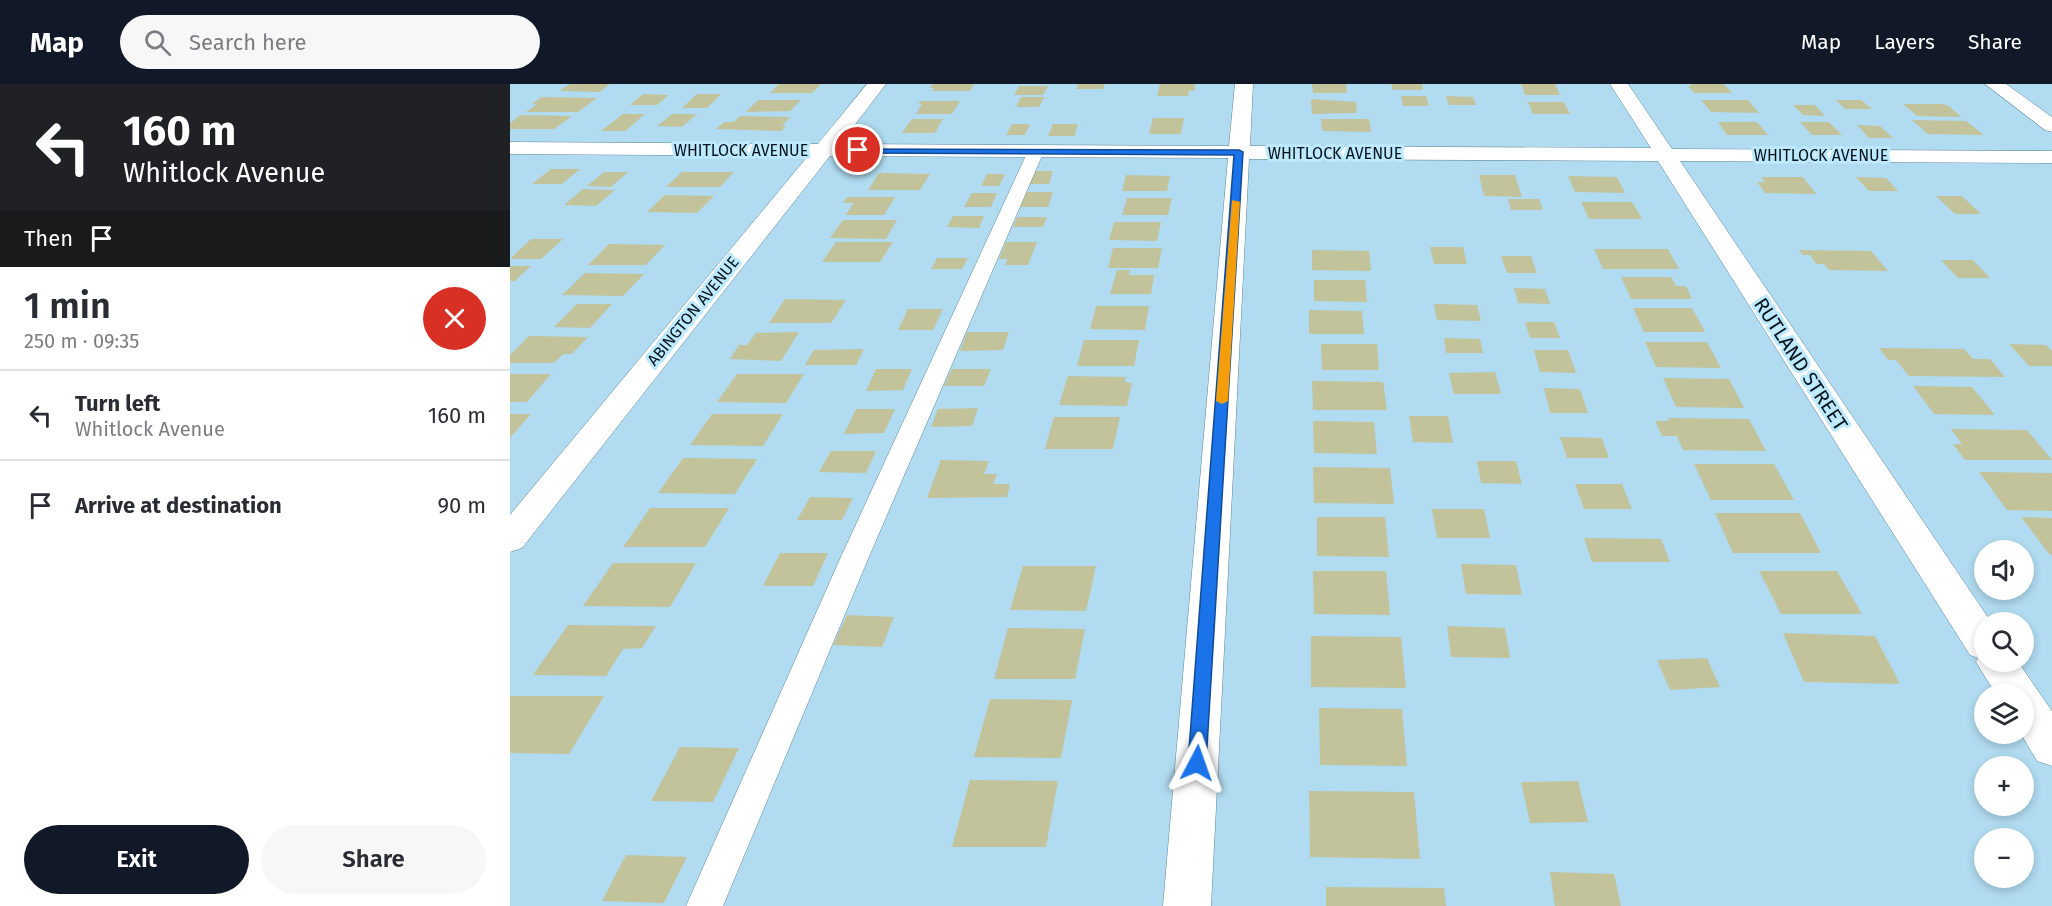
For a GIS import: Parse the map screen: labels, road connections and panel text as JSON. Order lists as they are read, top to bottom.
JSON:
{
  "streets": {
    "street": ["WHITLOCK AVENUE", "ABINGTON AVENUE", "RUTLAND STREET"]
  },
  "crossings": [
    ["WHITLOCK AVENUE", "ABINGTON AVENUE"],
    ["WHITLOCK AVENUE", "RUTLAND STREET"]
  ],
  "page": {
    "header": "Map",
    "search": "Search here",
    "nav": ["Map", "Layers", "Share"],
    "turn": ["160 m", "Whitlock Avenue"],
    "then": "Then",
    "heading": ["1 min", "250 m · 09:35"],
    "list": [
      {
        "name": "Turn left",
        "note": "Whitlock Avenue",
        "value": "160 m"
      },
      {
        "name": "Arrive at destination",
        "value": "90 m"
      }
    ],
    "map_buttons": ["+", "−"],
    "buttons": ["Exit", "Share"]
  }
}
